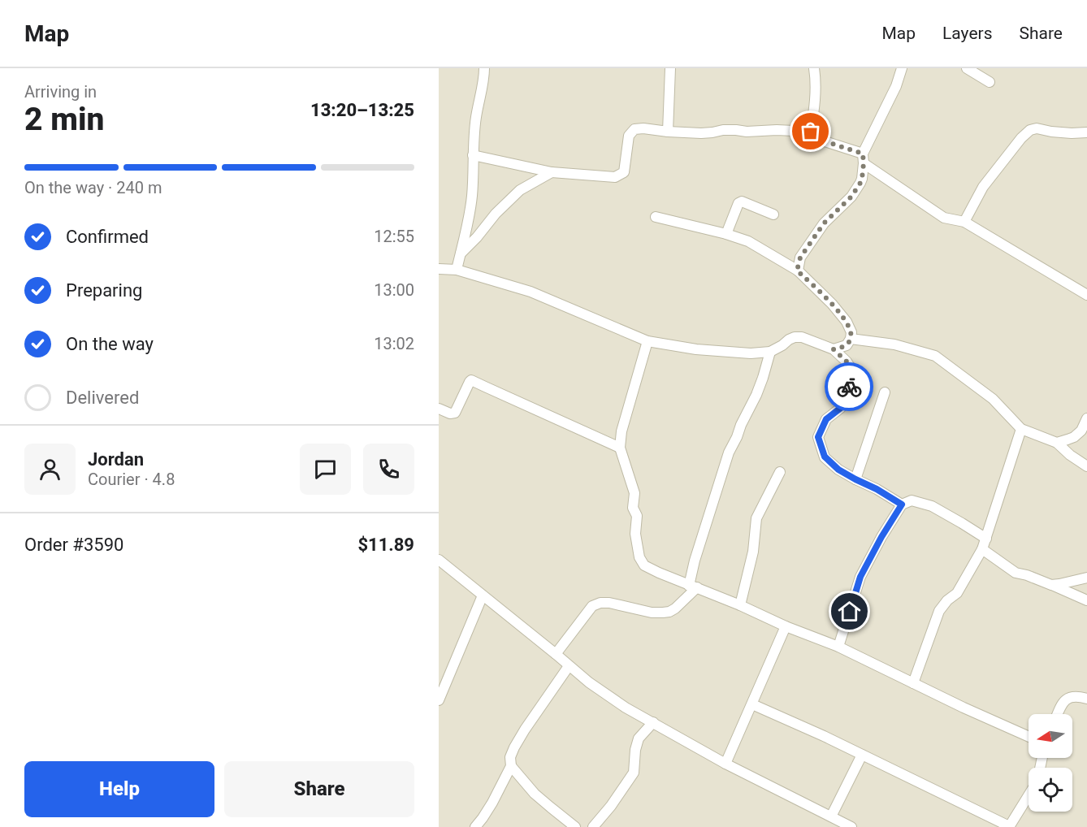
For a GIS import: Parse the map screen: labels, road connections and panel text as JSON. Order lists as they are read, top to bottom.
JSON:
{
  "north": "left",
  "page": {
    "header": "Map",
    "nav": ["Map", "Layers", "Share"],
    "heading": ["2 min", "Arriving in", "13:20–13:25"],
    "panel": [
      "Jordan",
      "Courier · 4.8",
      "Order #3590",
      "$11.89"
    ],
    "bar": "On the way · 240 m",
    "list": [
      ["Confirmed", "12:55"],
      ["Preparing", "13:00"],
      ["On the way", "13:02"],
      "Delivered"
    ],
    "buttons": ["Help", "Share"]
  }
}
